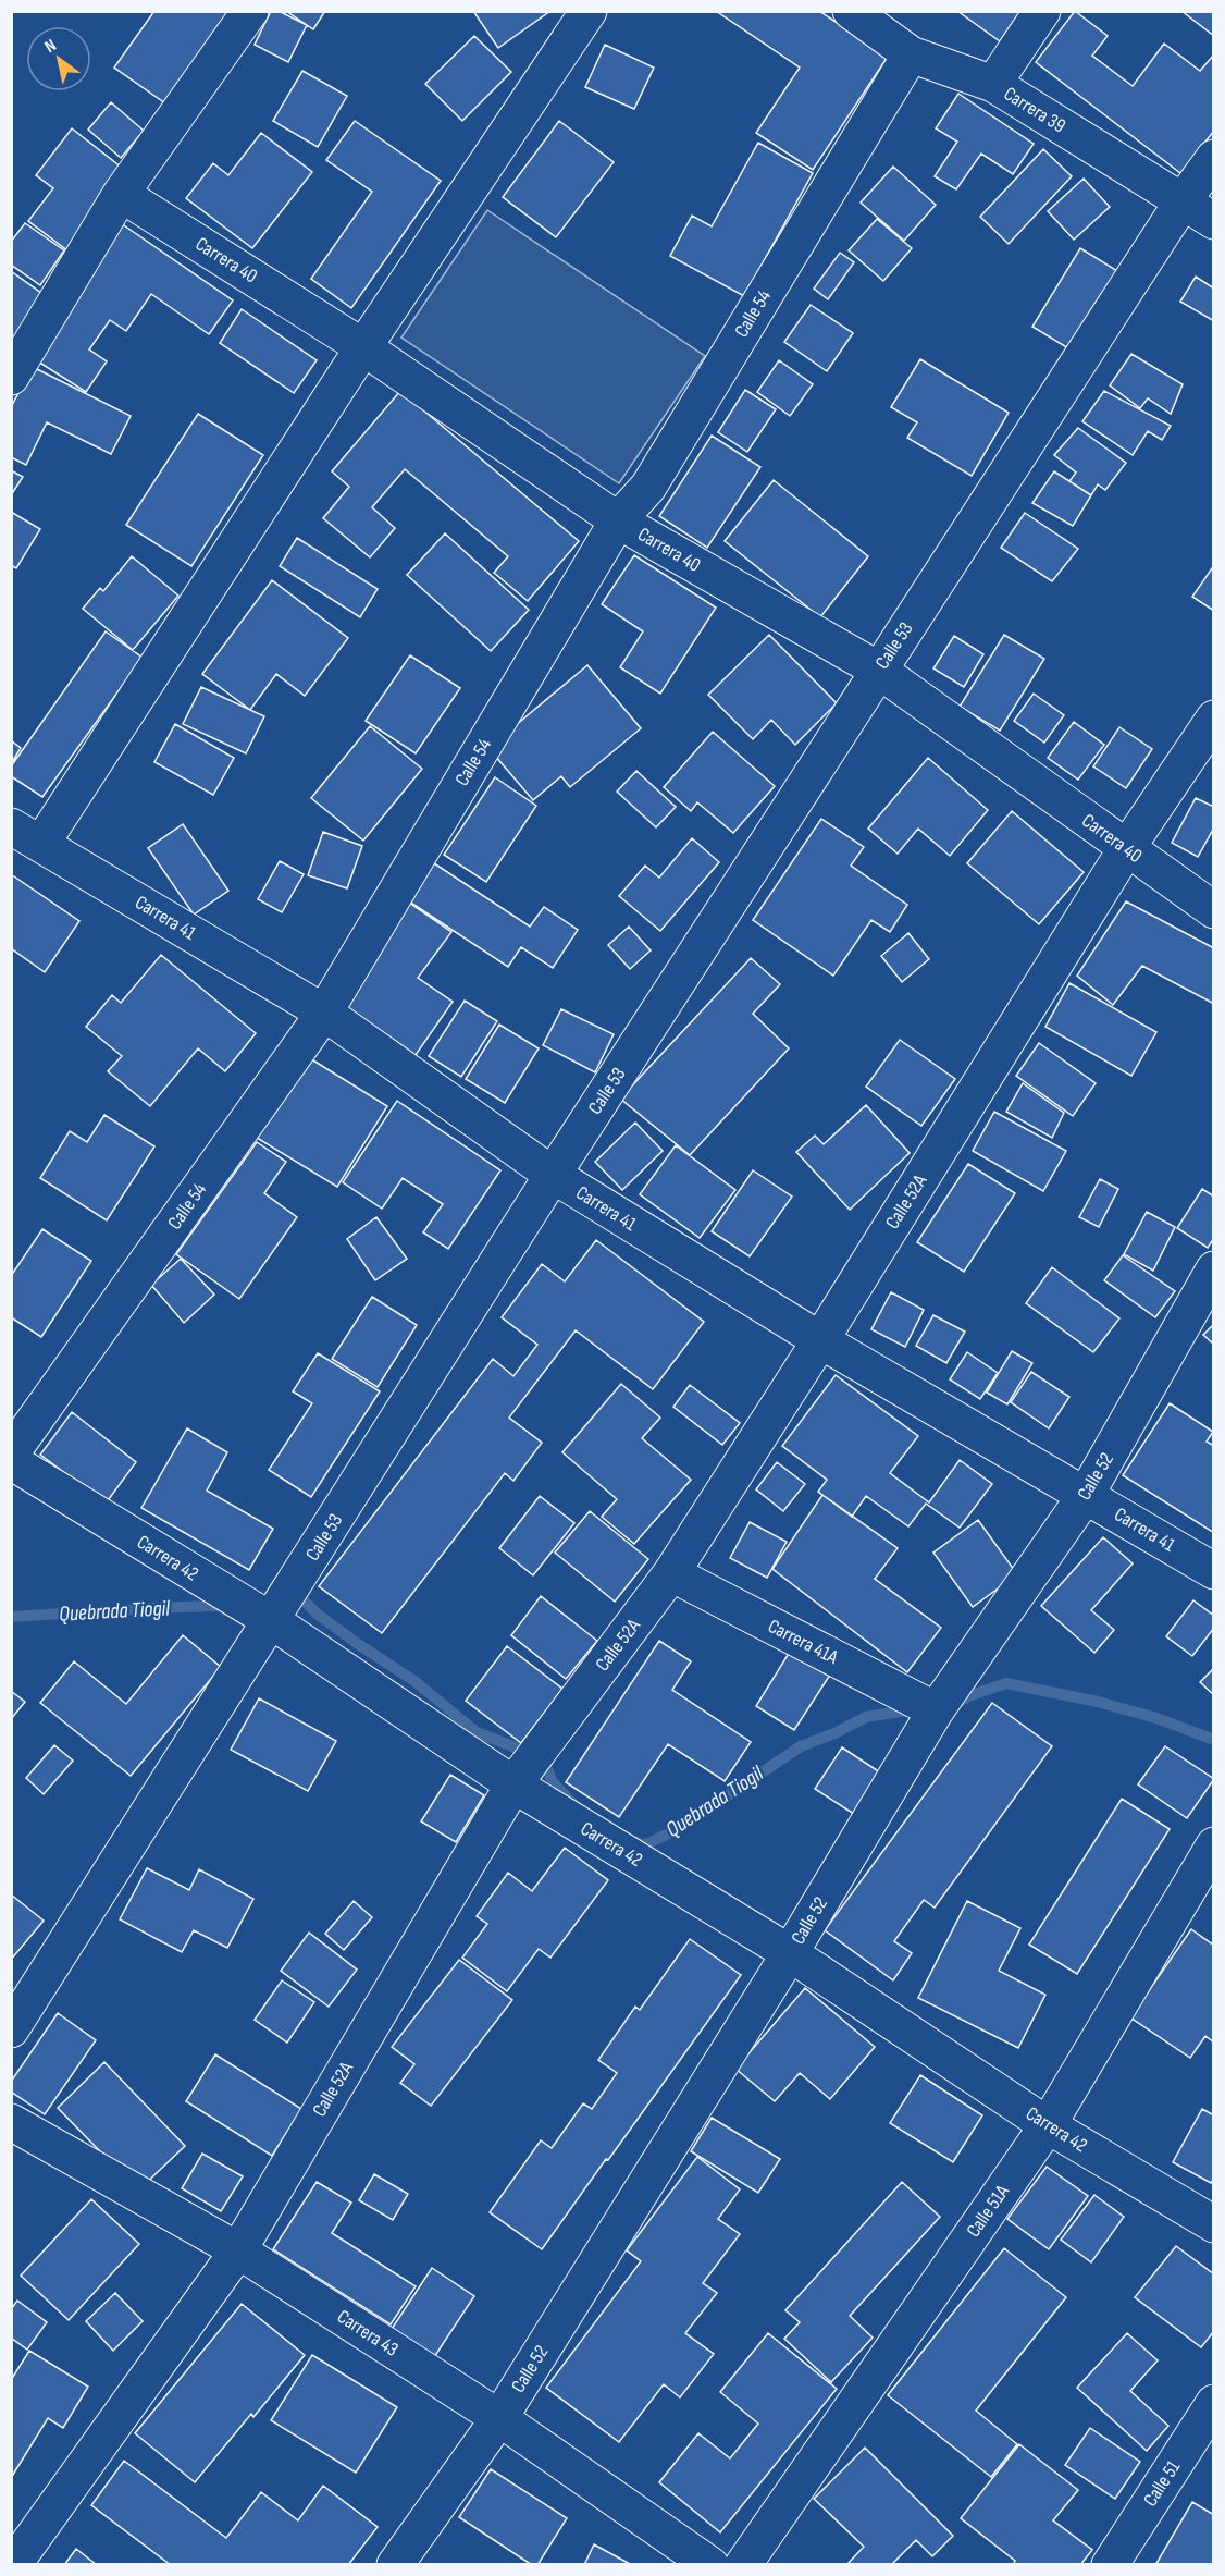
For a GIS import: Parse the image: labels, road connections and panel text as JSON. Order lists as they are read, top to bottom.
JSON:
{
  "streets": {
    "street": [
      "Carrera 39",
      "Carrera 40",
      "Calle 54",
      "Calle 53",
      "Carrera 41",
      "Calle 52A",
      "Calle 52",
      "Carrera 42",
      "Carrera 41A",
      "Calle 51A",
      "Carrera 43",
      "Calle 51"
    ]
  },
  "crossings": [
    ["Carrera 39", "Calle 54"],
    ["Carrera 39", "Calle 53"],
    ["Carrera 40", "Calle 54"],
    ["Carrera 40", "Calle 53"],
    ["Carrera 40", "Calle 52A"],
    ["Calle 54", "Carrera 41"],
    ["Calle 53", "Carrera 41"],
    ["Calle 53", "Carrera 42"],
    ["Carrera 41", "Calle 52A"],
    ["Carrera 41", "Calle 52"],
    ["Calle 52A", "Carrera 42"],
    ["Calle 52A", "Carrera 41A"],
    ["Calle 52A", "Carrera 43"],
    ["Calle 52", "Carrera 42"],
    ["Calle 52", "Carrera 41A"],
    ["Calle 52", "Carrera 43"],
    ["Carrera 42", "Calle 51A"]
  ],
  "water": ["Quebrada Tiogil"],
  "north": "top left"
}
